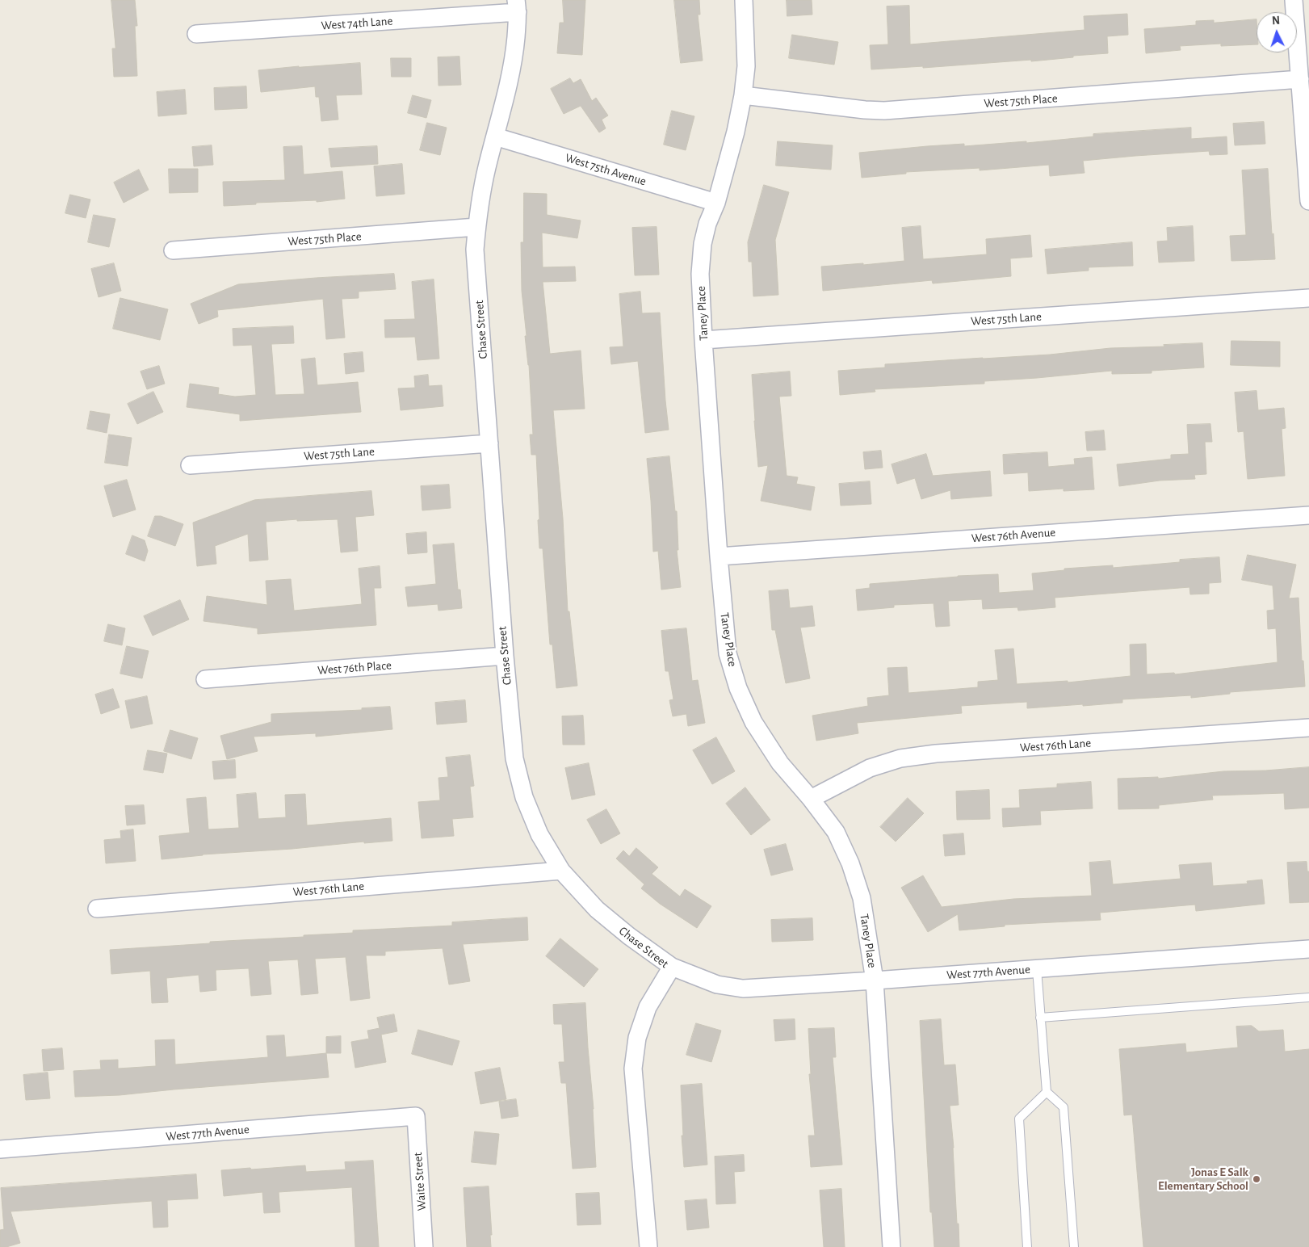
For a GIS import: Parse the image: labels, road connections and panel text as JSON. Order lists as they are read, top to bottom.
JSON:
{
  "streets": {
    "street": [
      "West 74th Lane",
      "West 75th Place",
      "West 75th Avenue",
      "Taney Place",
      "West 75th Lane",
      "Chase Street",
      "West 76th Avenue",
      "West 76th Place",
      "West 76th Lane",
      "West 77th Avenue",
      "Waite Street"
    ]
  },
  "crossings": [
    ["West 74th Lane", "Chase Street"],
    ["West 75th Place", "Taney Place"],
    ["West 75th Place", "Chase Street"],
    ["West 75th Avenue", "Taney Place"],
    ["West 75th Avenue", "Chase Street"],
    ["Taney Place", "West 75th Lane"],
    ["Taney Place", "West 76th Avenue"],
    ["Taney Place", "West 76th Lane"],
    ["Taney Place", "West 77th Avenue"],
    ["West 75th Lane", "Chase Street"],
    ["Chase Street", "West 76th Place"],
    ["Chase Street", "West 76th Lane"],
    ["Chase Street", "West 77th Avenue"],
    ["West 77th Avenue", "Waite Street"]
  ],
  "places": ["Jonas E Salk Elementary School"],
  "north": "top"
}
